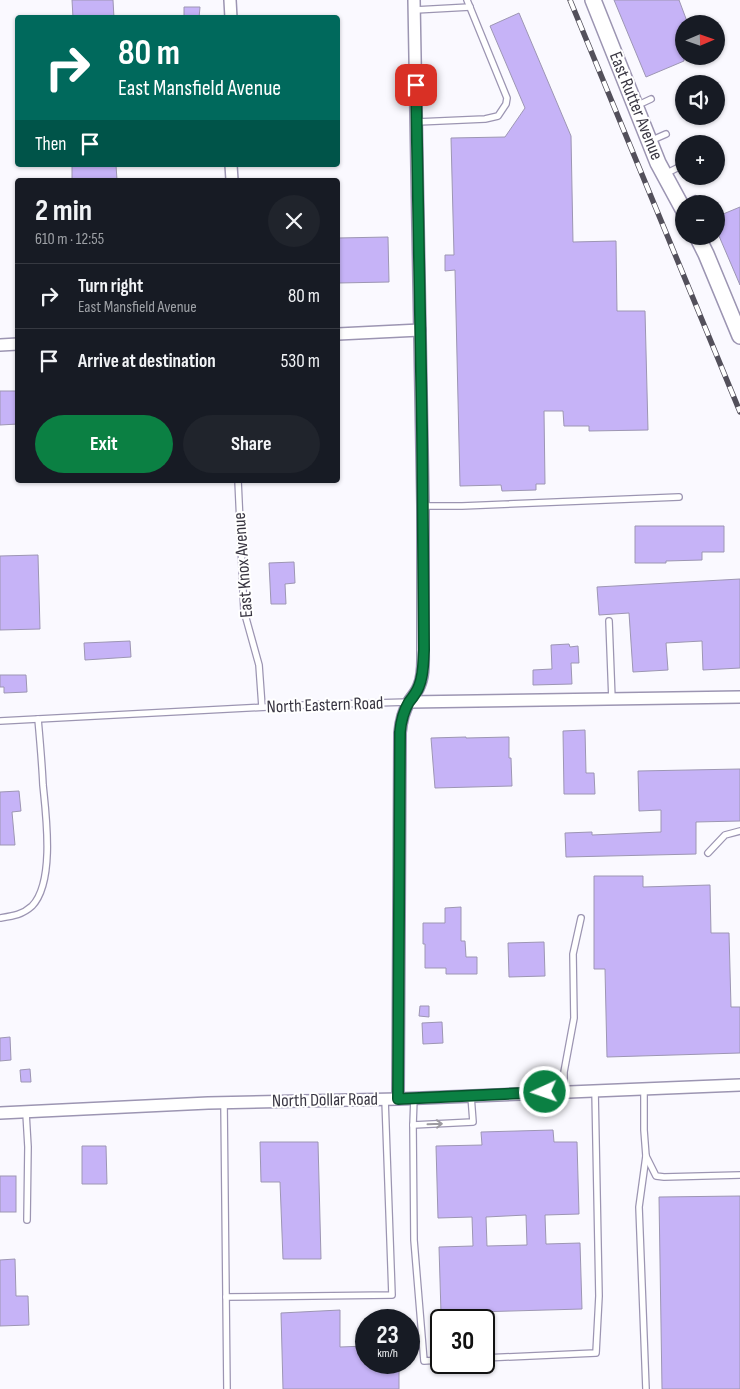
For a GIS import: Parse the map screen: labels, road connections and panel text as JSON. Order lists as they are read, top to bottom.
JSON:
{
  "streets": {
    "street": ["East Rutter Avenue", "North Eastern Road", "North Dollar Road"],
    "lane": ["East Knox Avenue"]
  },
  "crossings": [
    ["East Knox Avenue", "North Eastern Road"]
  ],
  "north": "right",
  "page": {
    "map_buttons": ["+", "−"],
    "turn": ["80 m", "East Mansfield Avenue"],
    "then": "Then",
    "heading": ["2 min", "610 m · 12:55"],
    "list": [
      {
        "name": "Turn right",
        "note": "East Mansfield Avenue",
        "value": "80 m"
      },
      {
        "name": "Arrive at destination",
        "value": "530 m"
      }
    ],
    "buttons": ["Exit", "Share"],
    "speed": "23 km/h",
    "limit": "30"
  }
}
